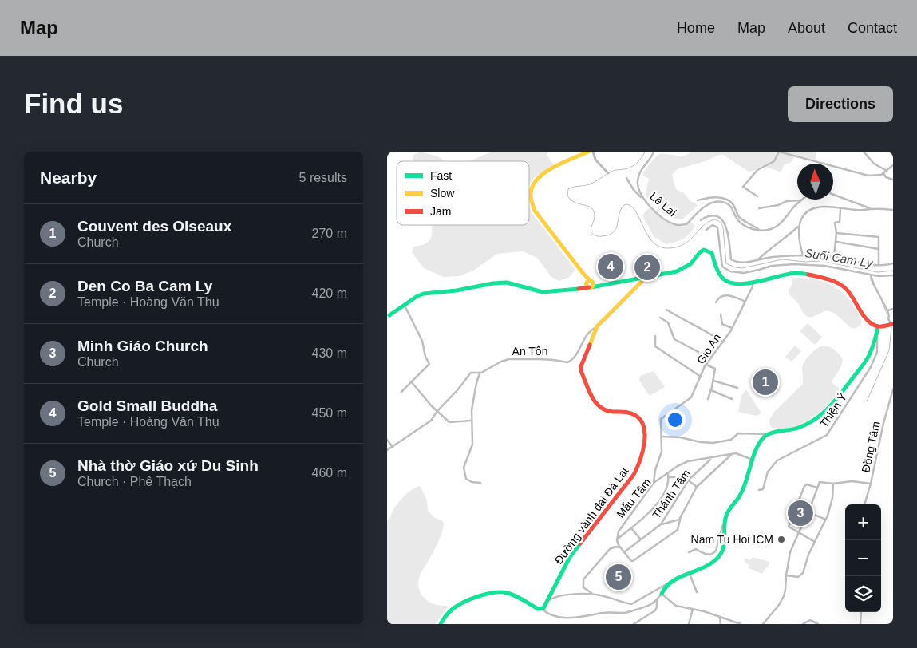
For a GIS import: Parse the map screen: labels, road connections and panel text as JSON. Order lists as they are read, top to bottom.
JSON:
{
  "streets": {
    "main road": ["An Tôn", "Đường vành đai Đà Lạt"],
    "street": [
      "Lê Lai",
      "Gio An",
      "Thiện Ý",
      "Đồng Tâm",
      "Thánh Tâm",
      "Mẫu Tâm"
    ]
  },
  "crossings": [
    ["Gio An", "Mẫu Tâm"],
    ["An Tôn", "Đường vành đai Đà Lạt"],
    ["Thánh Tâm", "Mẫu Tâm"]
  ],
  "water": ["Suối Cam Ly"],
  "places": ["Nam Tu Hoi ICM"],
  "legend": ["Fast", "Slow", "Jam"],
  "north": "top",
  "page": {
    "header": "Map",
    "nav": [
      "Home",
      "Map",
      "About",
      "Contact"
    ],
    "buttons": "Directions",
    "title": "Find us",
    "heading": ["Nearby", "5 results"],
    "list": [
      {
        "mark": "1",
        "name": "Couvent des Oiseaux",
        "note": "Church",
        "value": "270 m"
      },
      {
        "mark": "2",
        "name": "Den Co Ba Cam Ly",
        "note": "Temple · Hoàng Văn Thụ",
        "value": "420 m"
      },
      {
        "mark": "3",
        "name": "Minh Giáo Church",
        "note": "Church",
        "value": "430 m"
      },
      {
        "mark": "4",
        "name": "Gold Small Buddha",
        "note": "Temple · Hoàng Văn Thụ",
        "value": "450 m"
      },
      {
        "mark": "5",
        "name": "Nhà thờ Giáo xứ Du Sinh",
        "note": "Church · Phê Thạch",
        "value": "460 m"
      }
    ],
    "pins": [
      "4",
      "2",
      "1",
      "3",
      "5"
    ],
    "map_buttons": ["+", "−"]
  }
}
